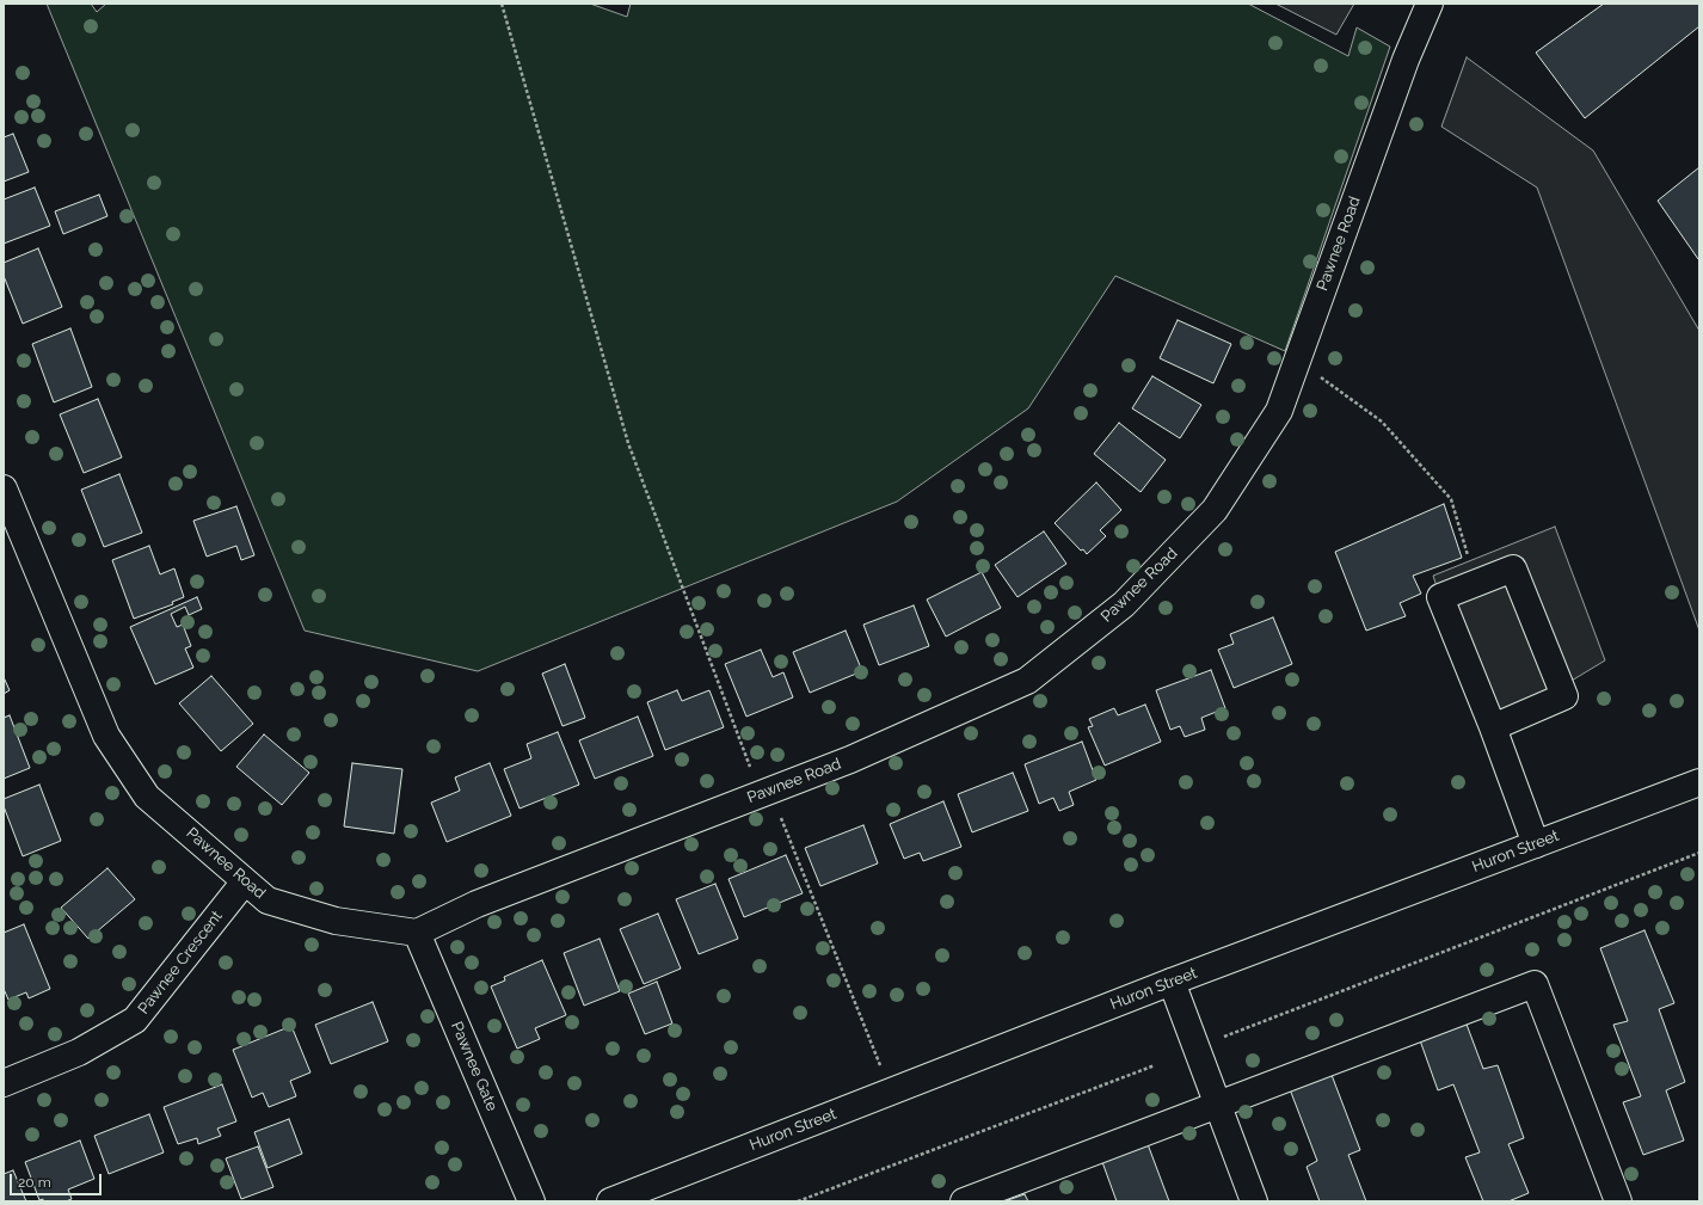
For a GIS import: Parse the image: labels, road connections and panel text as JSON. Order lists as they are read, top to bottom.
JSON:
{
  "streets": {
    "street": [
      "Pawnee Road",
      "Huron Street",
      "Pawnee Crescent",
      "Pawnee Gate"
    ]
  },
  "crossings": [
    ["Pawnee Road", "Pawnee Crescent"],
    ["Pawnee Road", "Pawnee Gate"]
  ],
  "scale_bar": "20 m"
}
